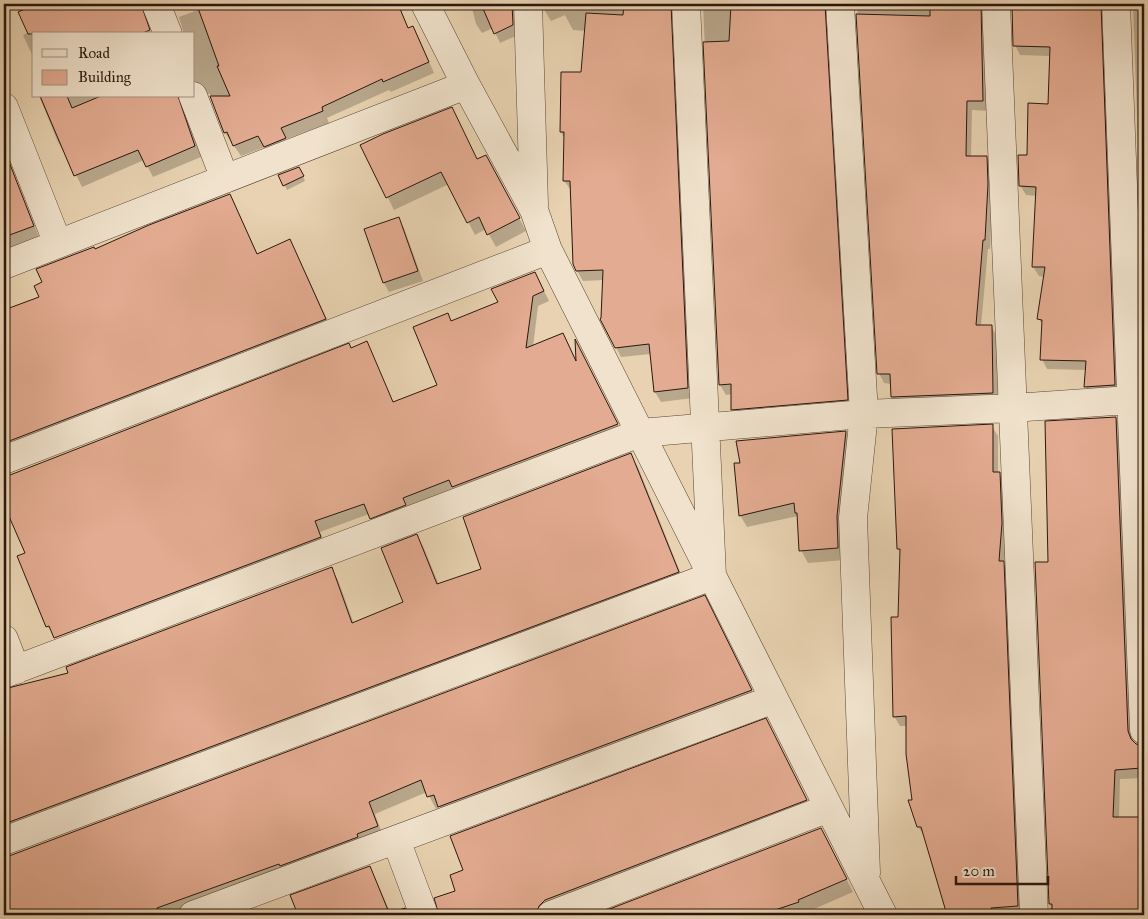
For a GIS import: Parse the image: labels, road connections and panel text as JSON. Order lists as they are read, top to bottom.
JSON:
{
  "legend": ["Road", "Building"],
  "scale_bar": "20 m"
}
